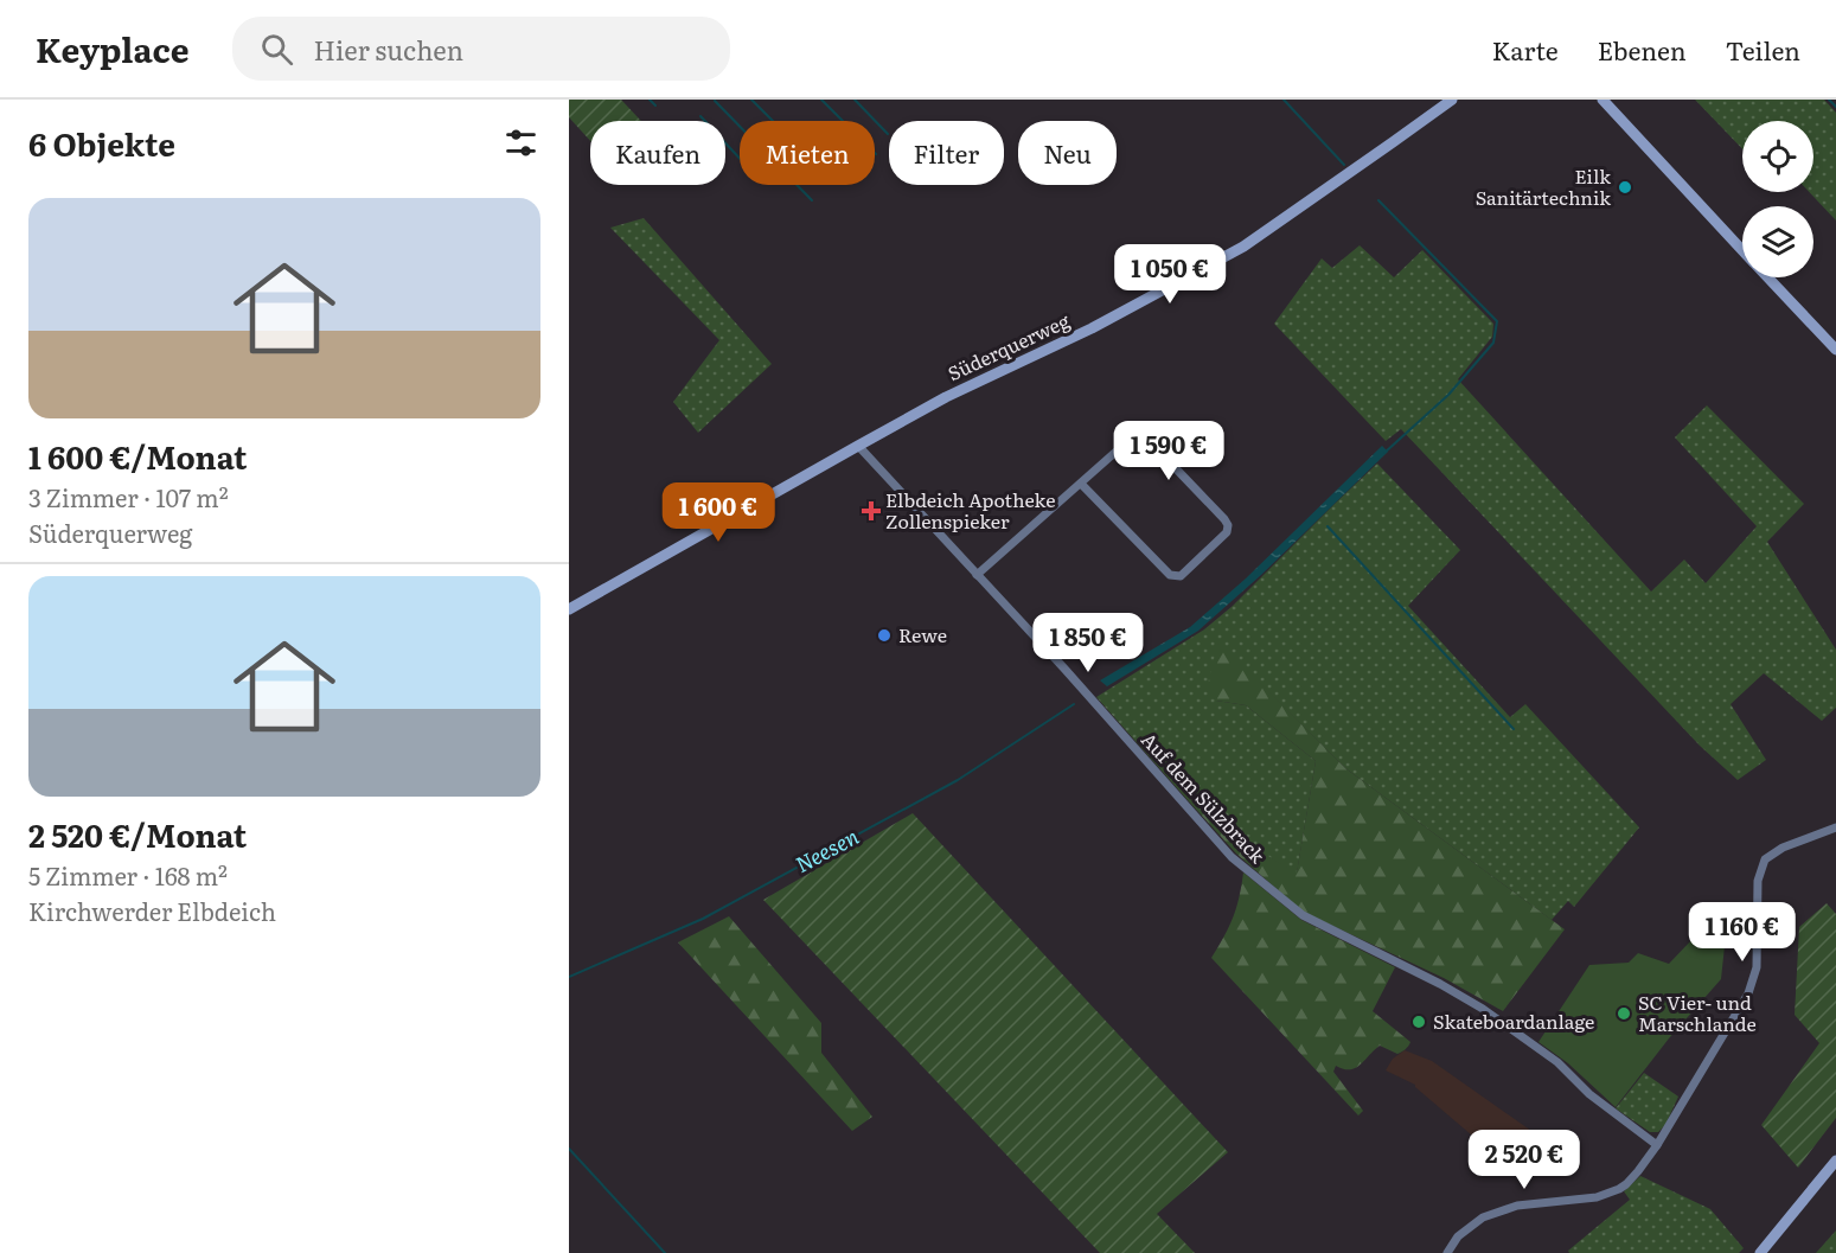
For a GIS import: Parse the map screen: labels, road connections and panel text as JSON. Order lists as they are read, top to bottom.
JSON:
{
  "streets": {
    "street": ["Süderquerweg", "Auf dem Sülzbrack"]
  },
  "crossings": [
    ["Süderquerweg", "Auf dem Sülzbrack"]
  ],
  "water": ["Neesen"],
  "places": {
    "other": [
      "Eilk Sanitärtechnik",
      "Rewe",
      "SC Vier- und Marschlande",
      "Skateboardanlage"
    ],
    "health": ["Elbdeich Apotheke Zollenspieker"]
  },
  "page": {
    "header": "Keyplace",
    "search": "Hier suchen",
    "nav": ["Karte", "Ebenen", "Teilen"],
    "heading": "6 Objekte",
    "chip": [
      "Kaufen",
      "Mieten",
      "Filter",
      "Neu"
    ],
    "list": [
      {
        "name": "1 600 €/Monat",
        "note": "3 Zimmer · 107 m² · Süderquerweg"
      },
      {
        "name": "2 520 €/Monat",
        "note": "5 Zimmer · 168 m² · Kirchwerder Elbdeich"
      }
    ],
    "price": [
      "1 050 €",
      "1 590 €",
      "1 600 €",
      "1 850 €",
      "1 160 €",
      "2 520 €"
    ]
  }
}
